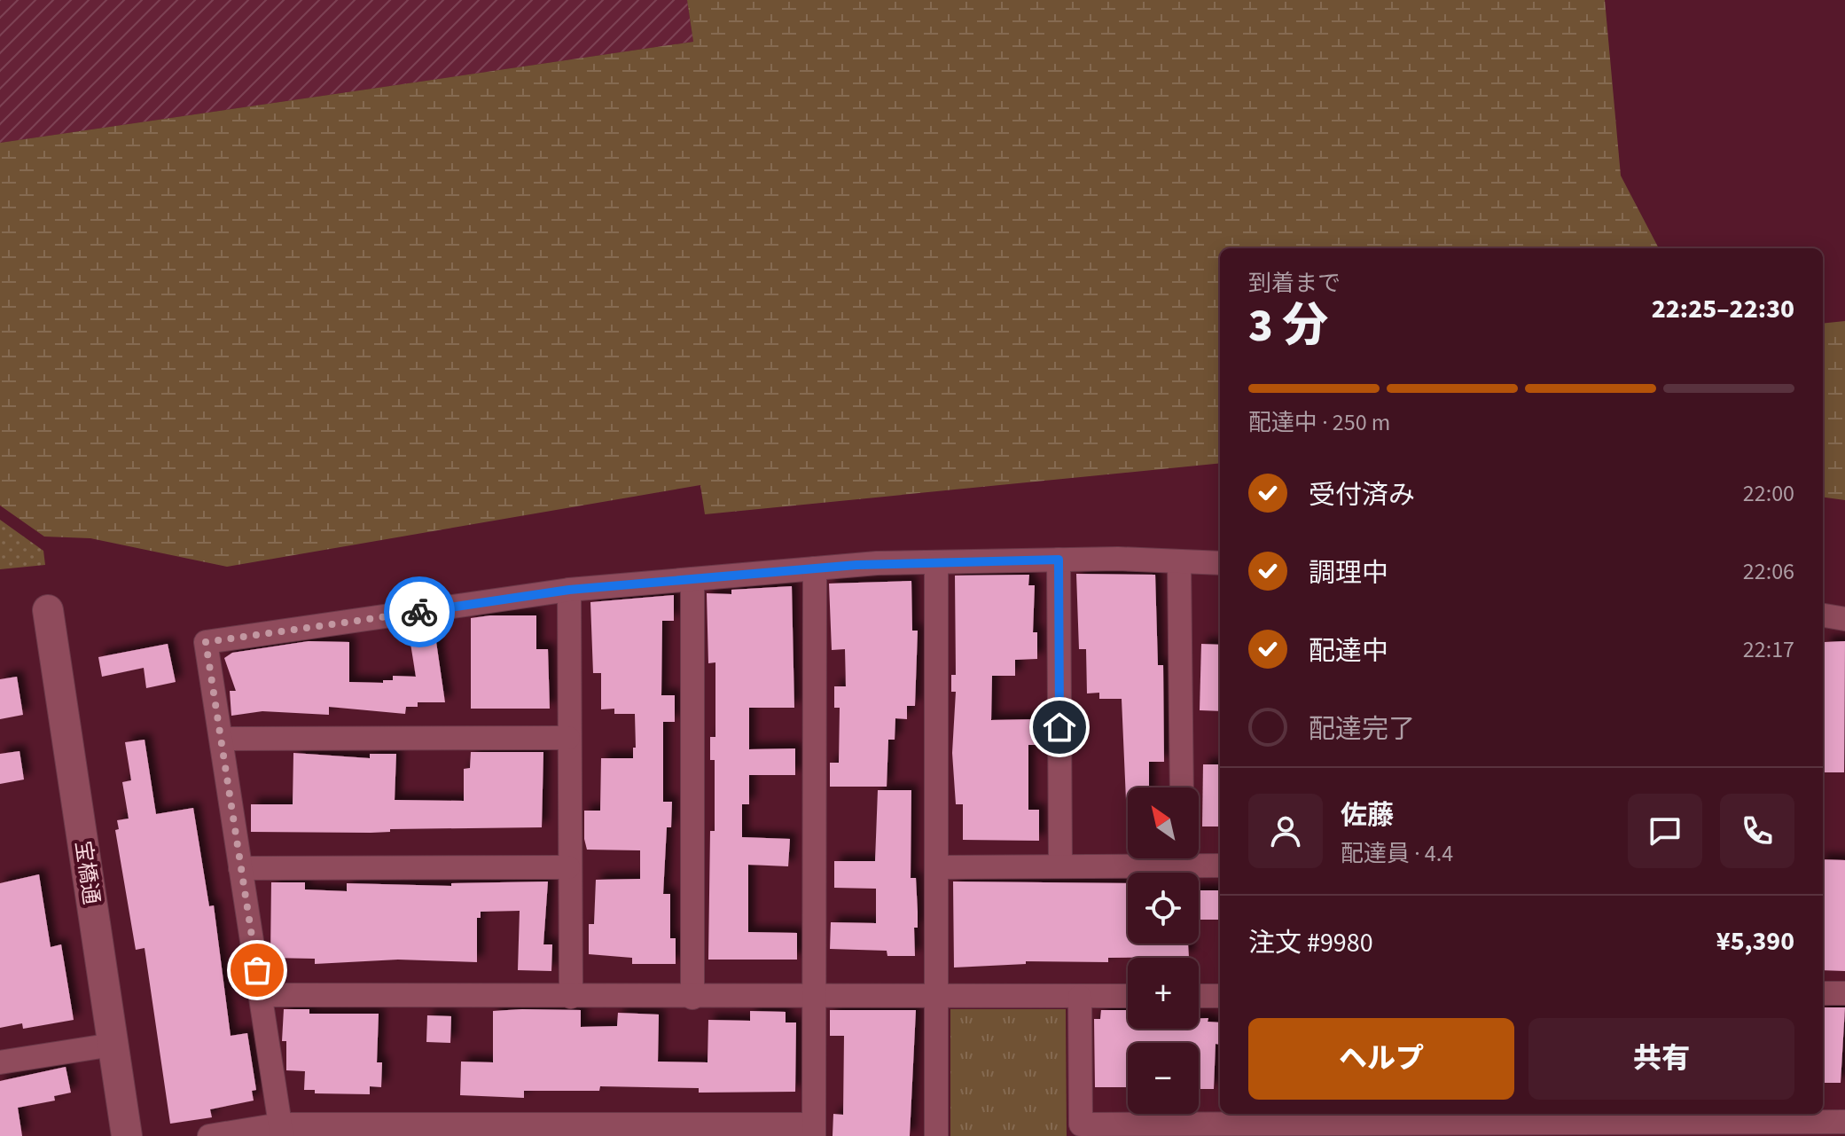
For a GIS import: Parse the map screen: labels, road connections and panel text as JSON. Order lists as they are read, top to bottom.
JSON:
{
  "streets": {
    "street": ["宝橋通"]
  },
  "north": "top left",
  "page": {
    "heading": ["3 分", "到着まで", "22:25–22:30"],
    "panel": [
      "佐藤",
      "配達員 · 4.4",
      "注文 #9980",
      "¥5,390"
    ],
    "bar": "配達中 · 250 m",
    "list": [
      ["受付済み", "22:00"],
      ["調理中", "22:06"],
      ["配達中", "22:17"],
      "配達完了"
    ],
    "map_buttons": ["+", "−"],
    "buttons": ["ヘルプ", "共有"]
  }
}
